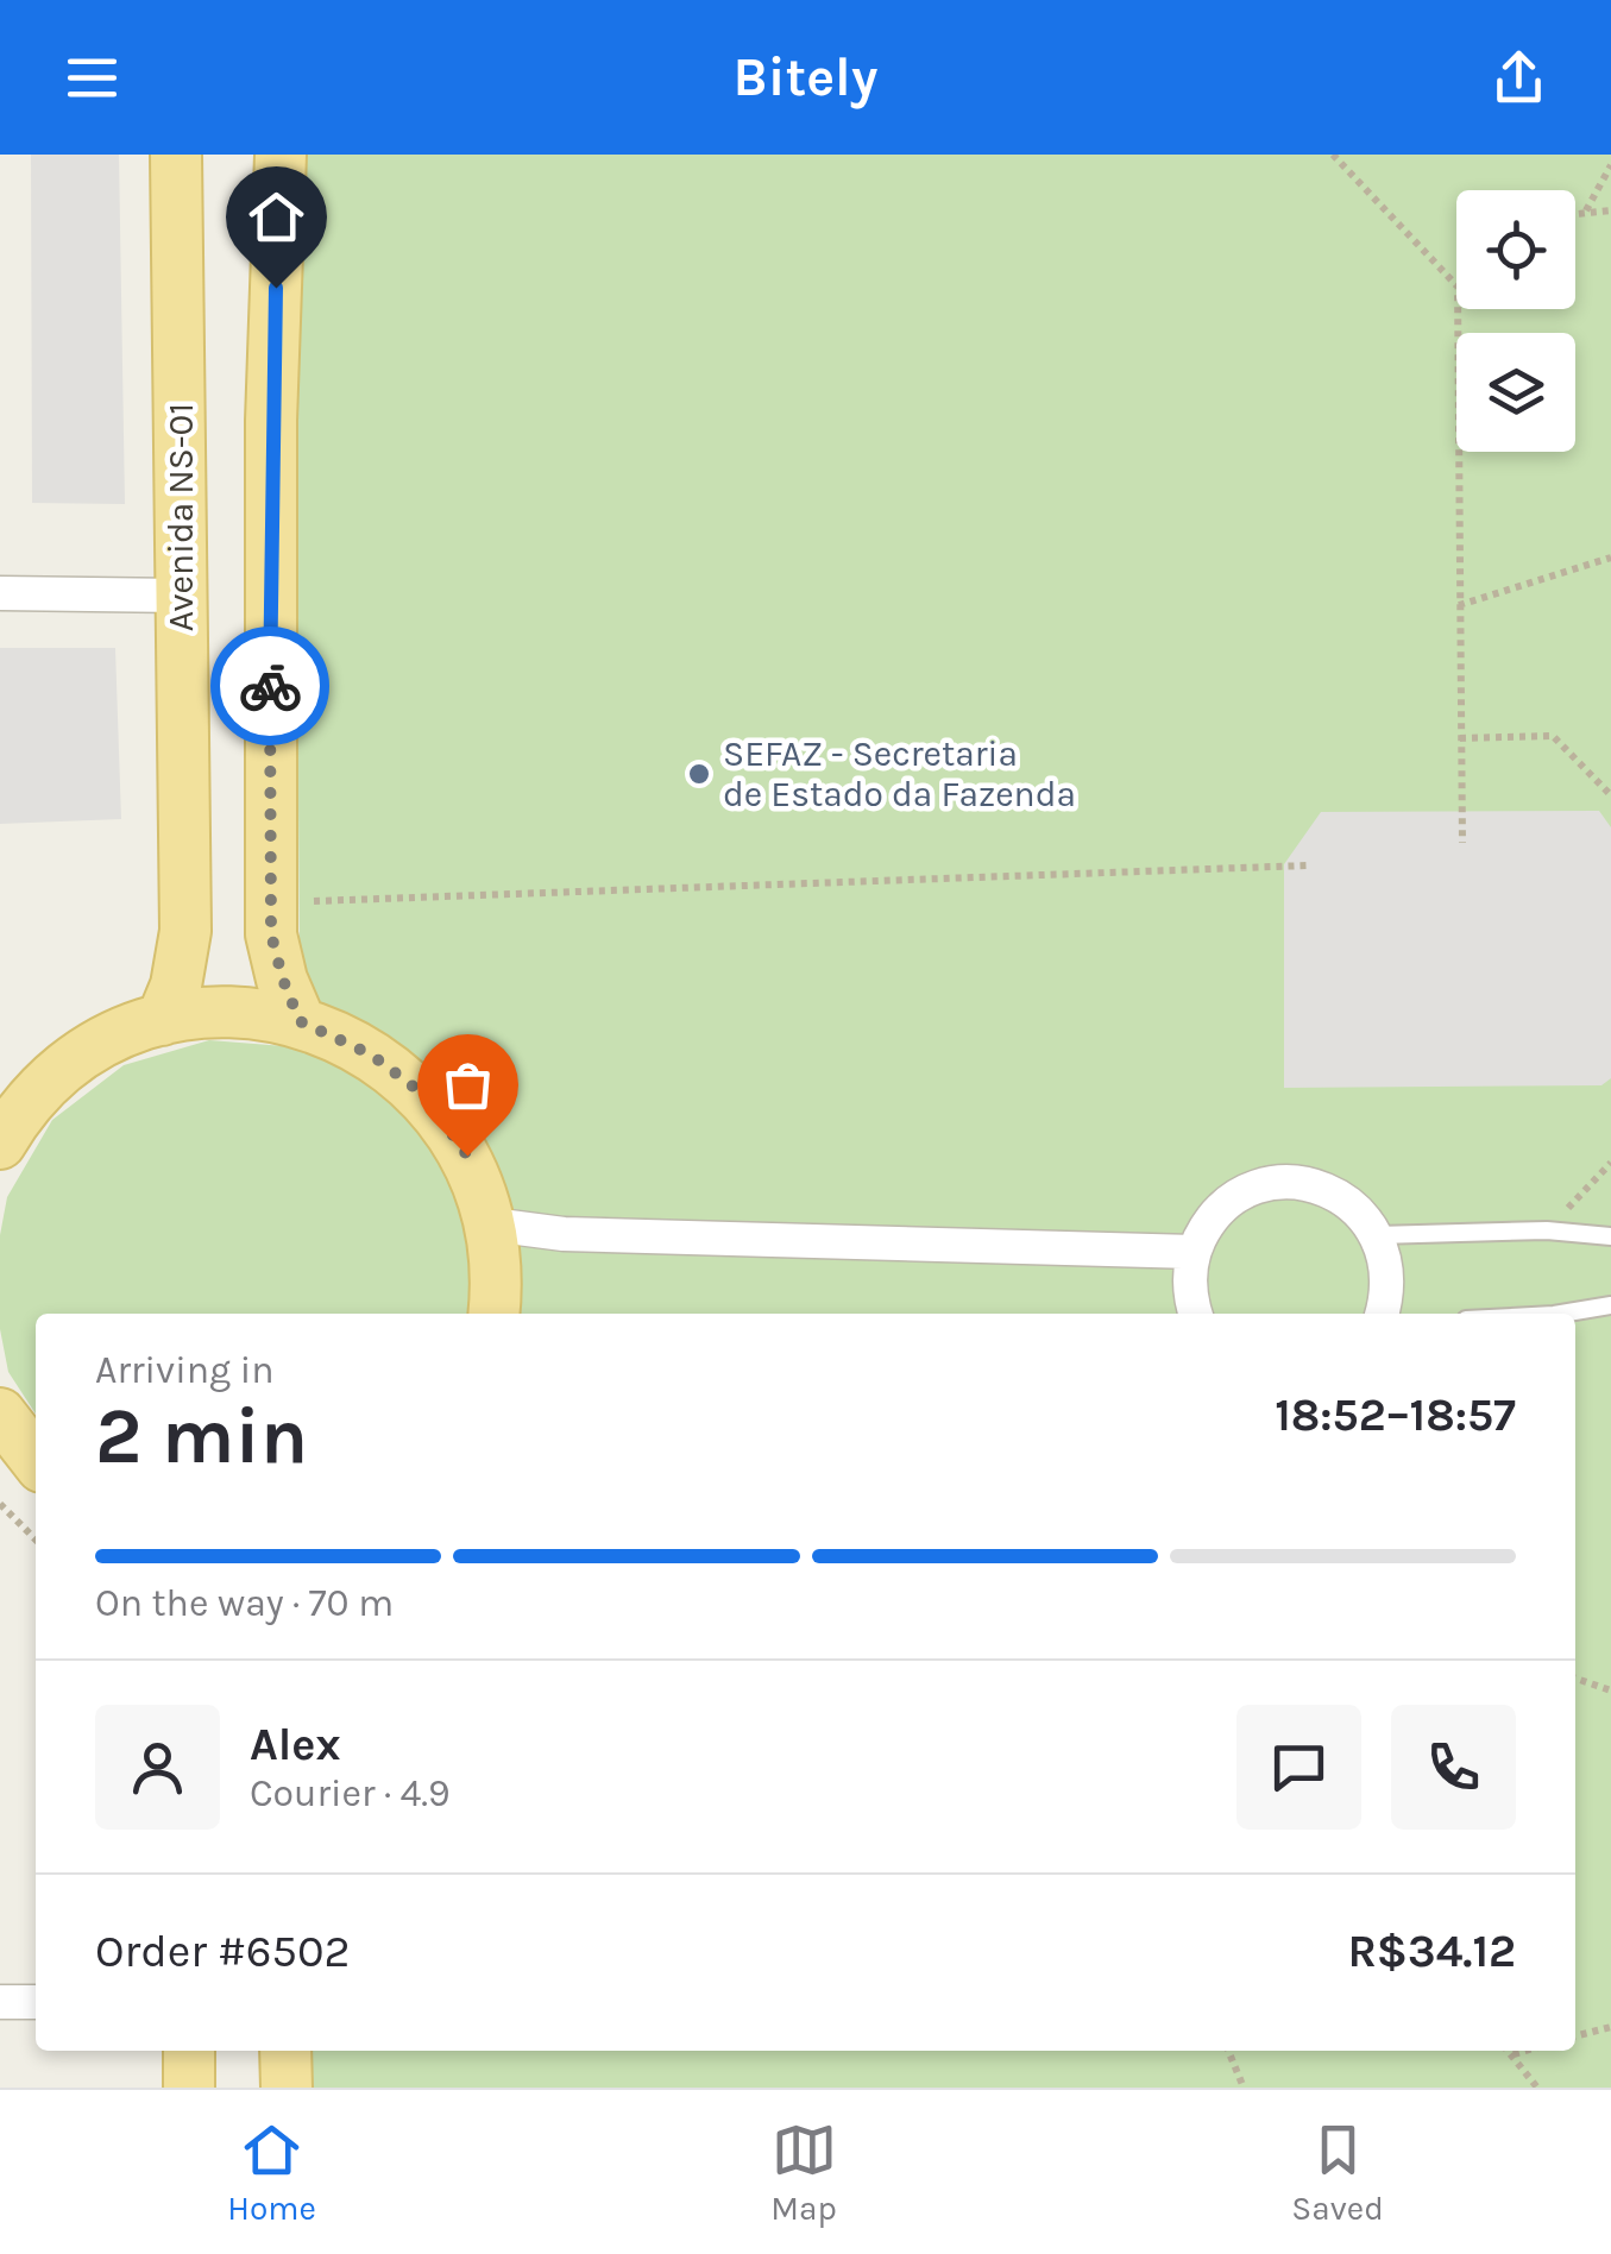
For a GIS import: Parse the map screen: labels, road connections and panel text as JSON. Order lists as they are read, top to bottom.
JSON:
{
  "streets": {
    "main road": ["Avenida NS-01"]
  },
  "places": ["SEFAZ - Secretaria de Estado da Fazenda"],
  "page": {
    "header": "Bitely",
    "heading": ["2 min", "Arriving in", "18:52–18:57"],
    "panel": [
      "Alex",
      "Courier · 4.9",
      "Order #6502",
      "R$34.12"
    ],
    "bar": "On the way · 70 m",
    "tabs": ["Home", "Map", "Saved"]
  }
}
